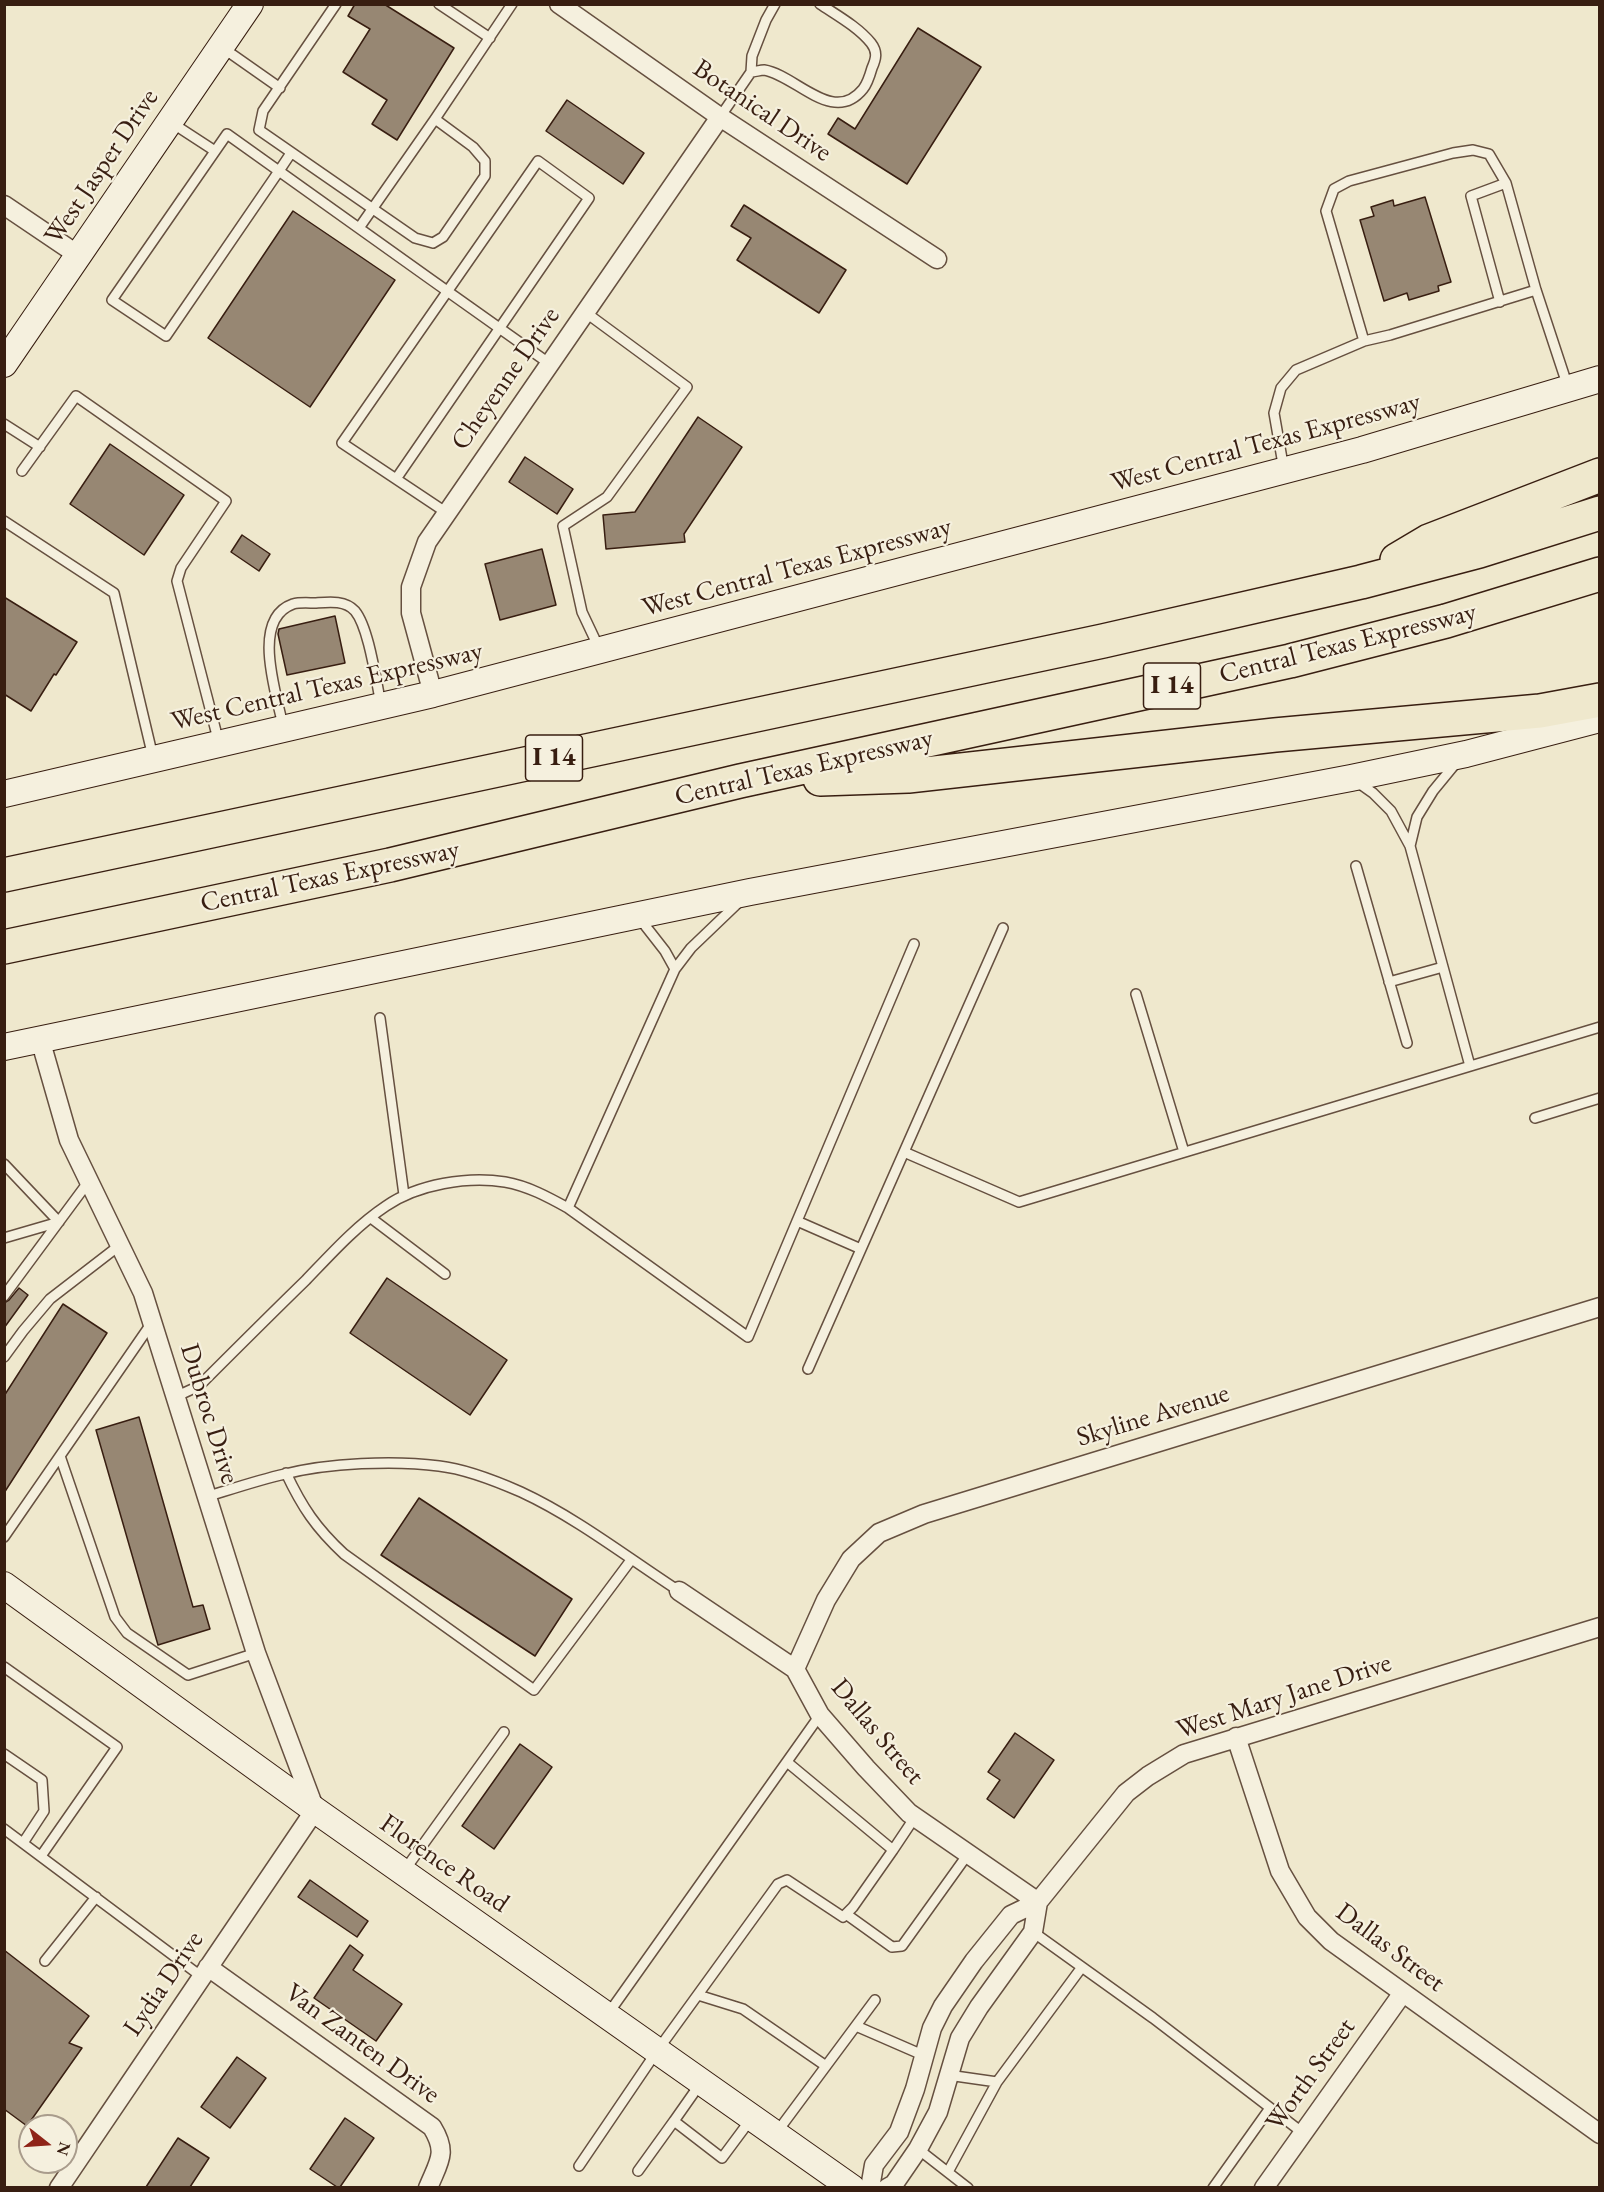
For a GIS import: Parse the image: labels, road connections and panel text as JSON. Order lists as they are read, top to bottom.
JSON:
{
  "streets": {
    "highway": ["Central Texas Expressway", "I 14"],
    "main road": ["West Jasper Drive", "West Central Texas Expressway", "Florence Road"],
    "street": [
      "Botanical Drive",
      "Cheyenne Drive",
      "Dubroc Drive",
      "Skyline Avenue",
      "West Mary Jane Drive",
      "Dallas Street",
      "Lydia Drive",
      "Van Zanten Drive",
      "Worth Street"
    ]
  },
  "crossings": [
    ["Botanical Drive", "Cheyenne Drive"],
    ["Cheyenne Drive", "West Central Texas Expressway"],
    ["Dubroc Drive", "Florence Road"],
    ["Dubroc Drive", "Lydia Drive"],
    ["Skyline Avenue", "Dallas Street"],
    ["West Mary Jane Drive", "Dallas Street"],
    ["Dallas Street", "Worth Street"],
    ["Florence Road", "Lydia Drive"],
    ["Lydia Drive", "Van Zanten Drive"]
  ],
  "north": "right"
}
